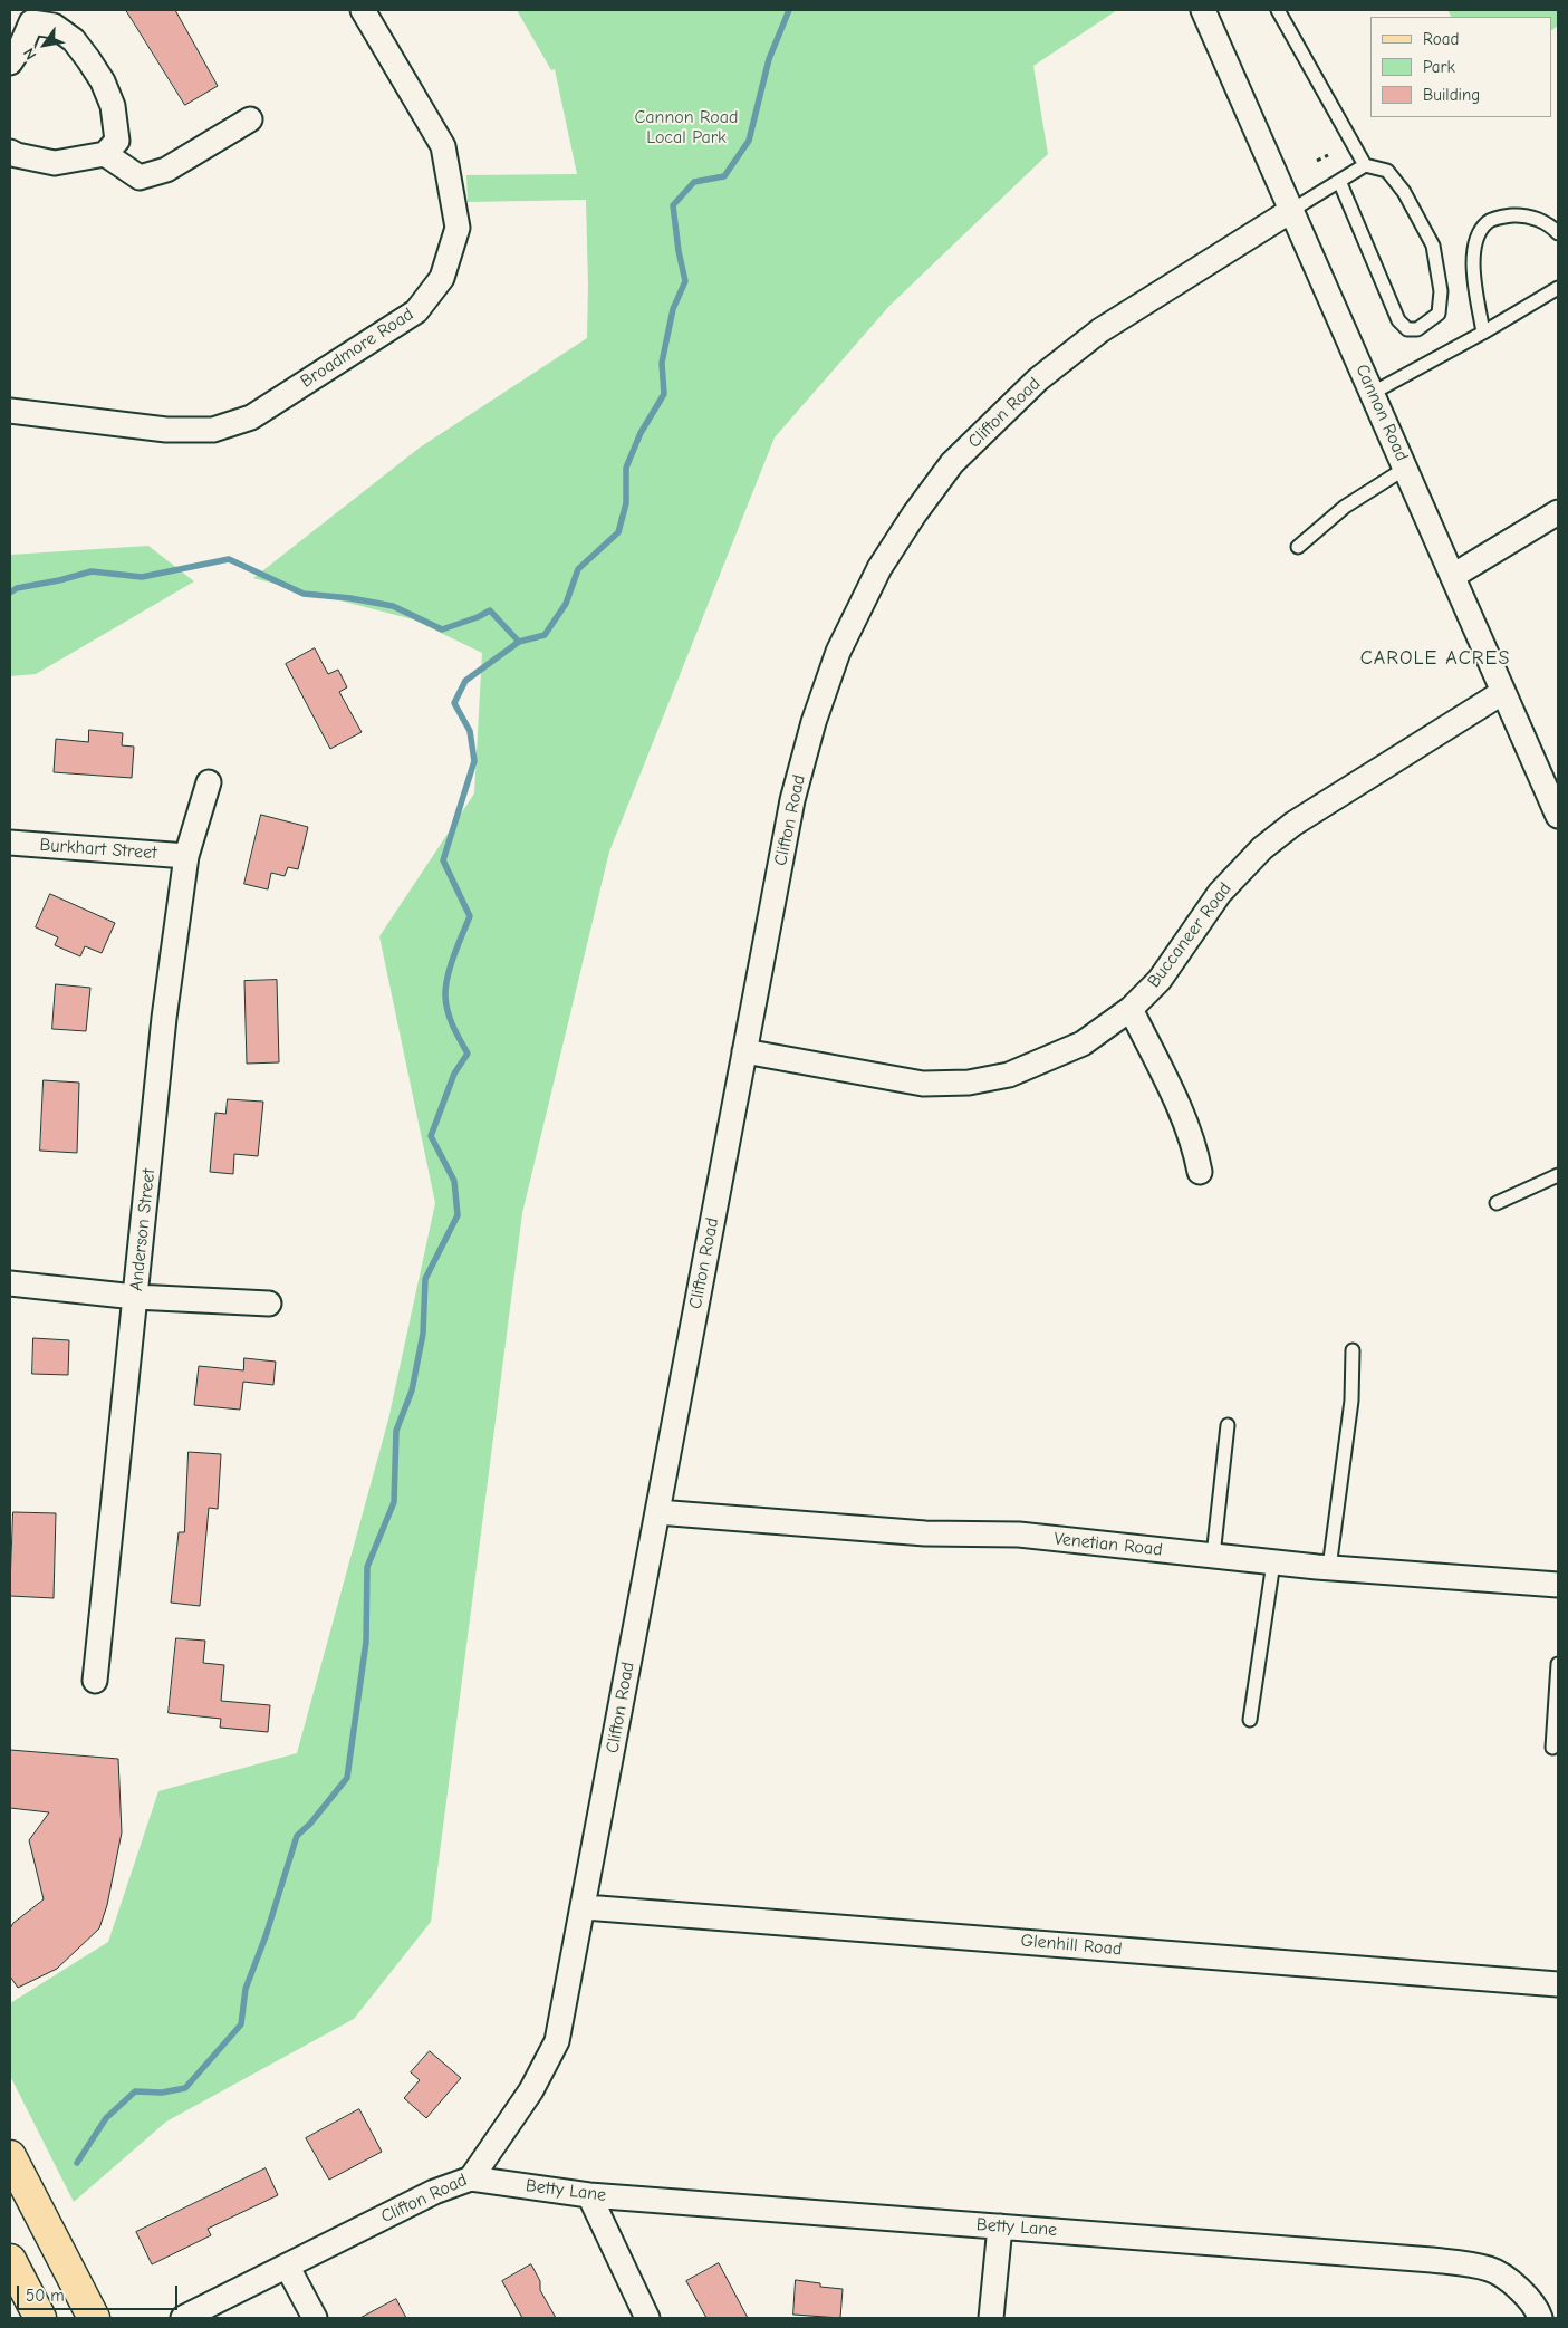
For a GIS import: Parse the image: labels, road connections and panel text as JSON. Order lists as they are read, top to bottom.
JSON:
{
  "streets": {
    "street": [
      "Broadmore Road",
      "Clifton Road",
      "Cannon Road",
      "Burkhart Street",
      "Buccaneer Road",
      "Anderson Street",
      "Venetian Road",
      "Glenhill Road",
      "Betty Lane"
    ]
  },
  "crossings": [
    ["Clifton Road", "Cannon Road"],
    ["Clifton Road", "Buccaneer Road"],
    ["Clifton Road", "Venetian Road"],
    ["Clifton Road", "Glenhill Road"],
    ["Clifton Road", "Betty Lane"],
    ["Cannon Road", "Buccaneer Road"],
    ["Burkhart Street", "Anderson Street"]
  ],
  "districts": ["CAROLE ACRES"],
  "parks": ["Cannon Road Local Park"],
  "legend": ["Road", "Park", "Building"],
  "scale_bar": "50 m",
  "north": "bottom left"
}
